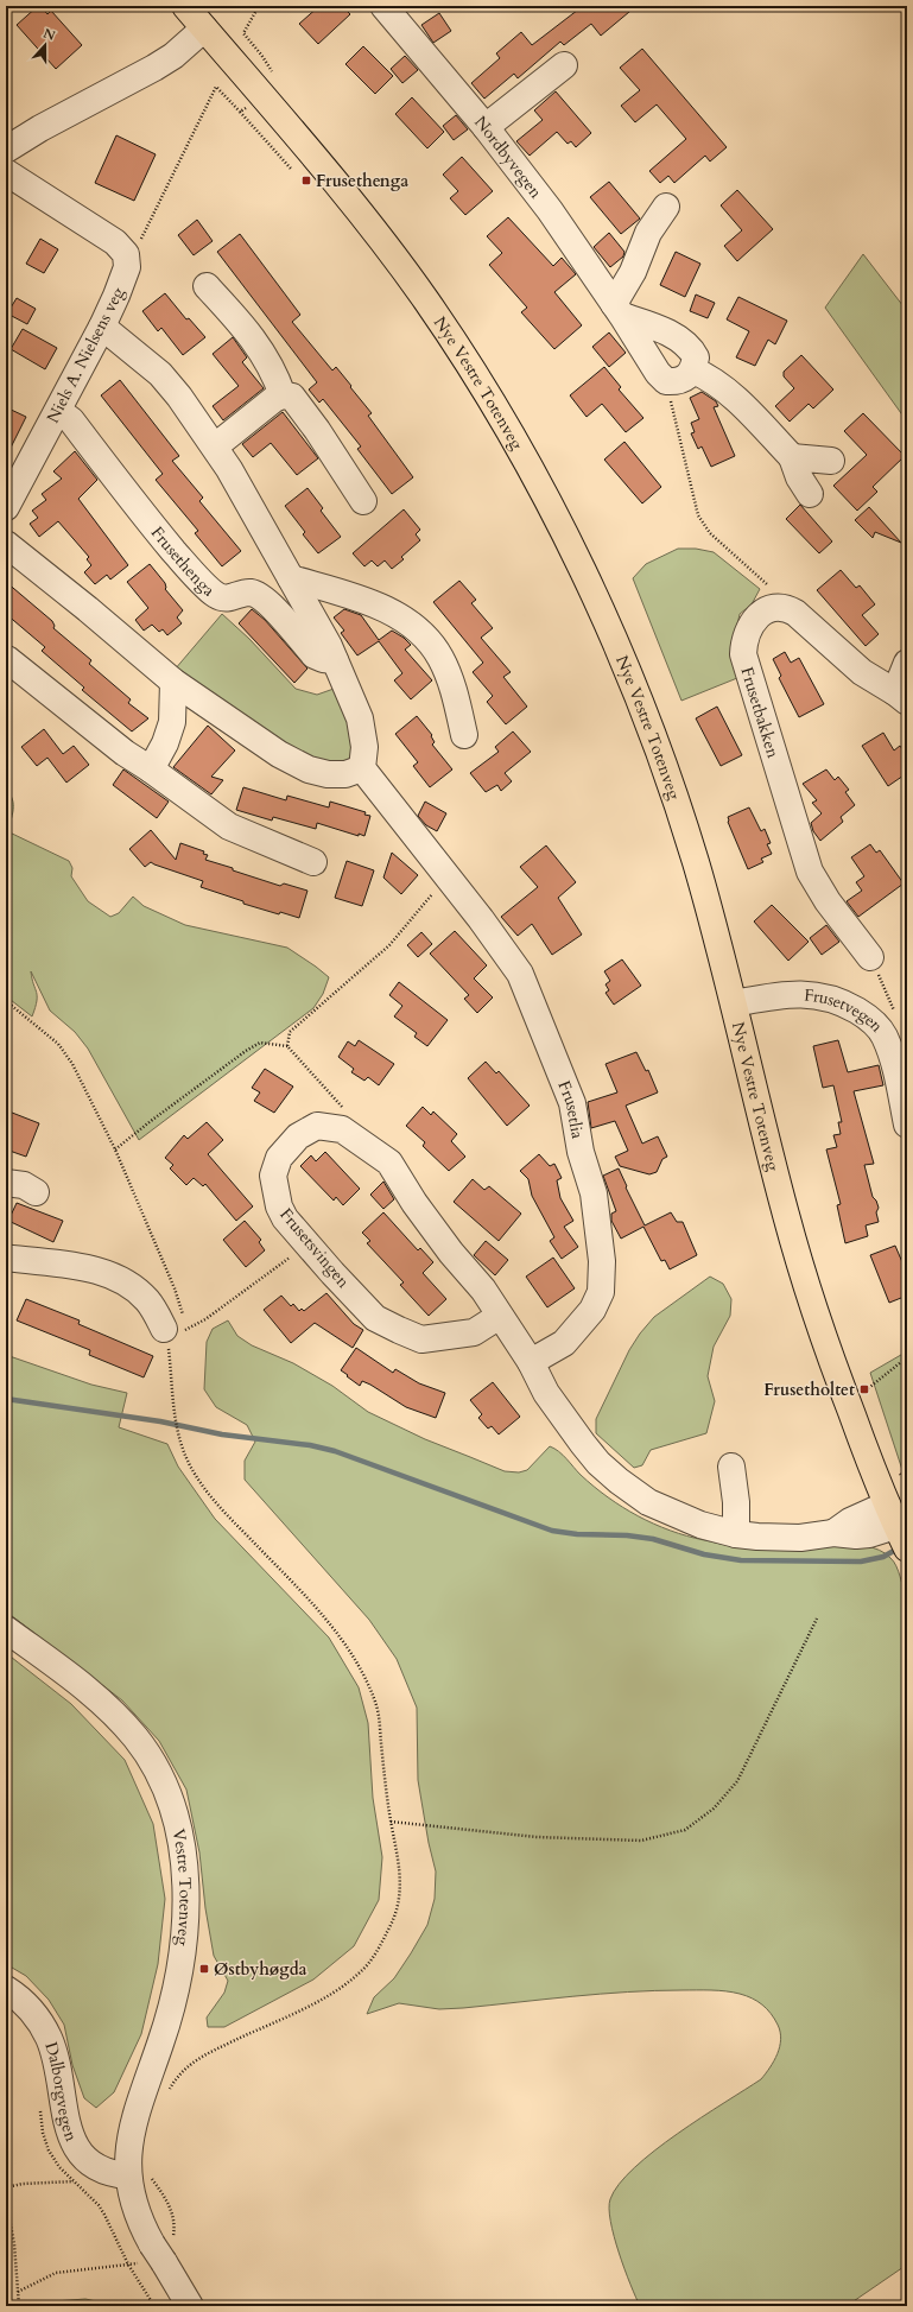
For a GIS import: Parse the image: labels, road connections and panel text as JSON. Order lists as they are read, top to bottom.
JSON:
{
  "streets": {
    "main road": ["Nye Vestre Totenveg"],
    "street": [
      "Nordbyvegen",
      "Niels A. Nielsens veg",
      "Frusethenga",
      "Frusetbakken",
      "Frusetvegen",
      "Frusetlia",
      "Frusetsvingen",
      "Vestre Totenveg",
      "Dalborgvegen"
    ]
  },
  "crossings": [
    ["Niels A. Nielsens veg", "Frusethenga"],
    ["Nye Vestre Totenveg", "Frusetvegen"],
    ["Frusetlia", "Frusetsvingen"],
    ["Vestre Totenveg", "Dalborgvegen"]
  ],
  "places": {
    "transit": ["Frusethenga", "Frusetholtet", "Østbyhøgda"]
  },
  "north": "top"
}
